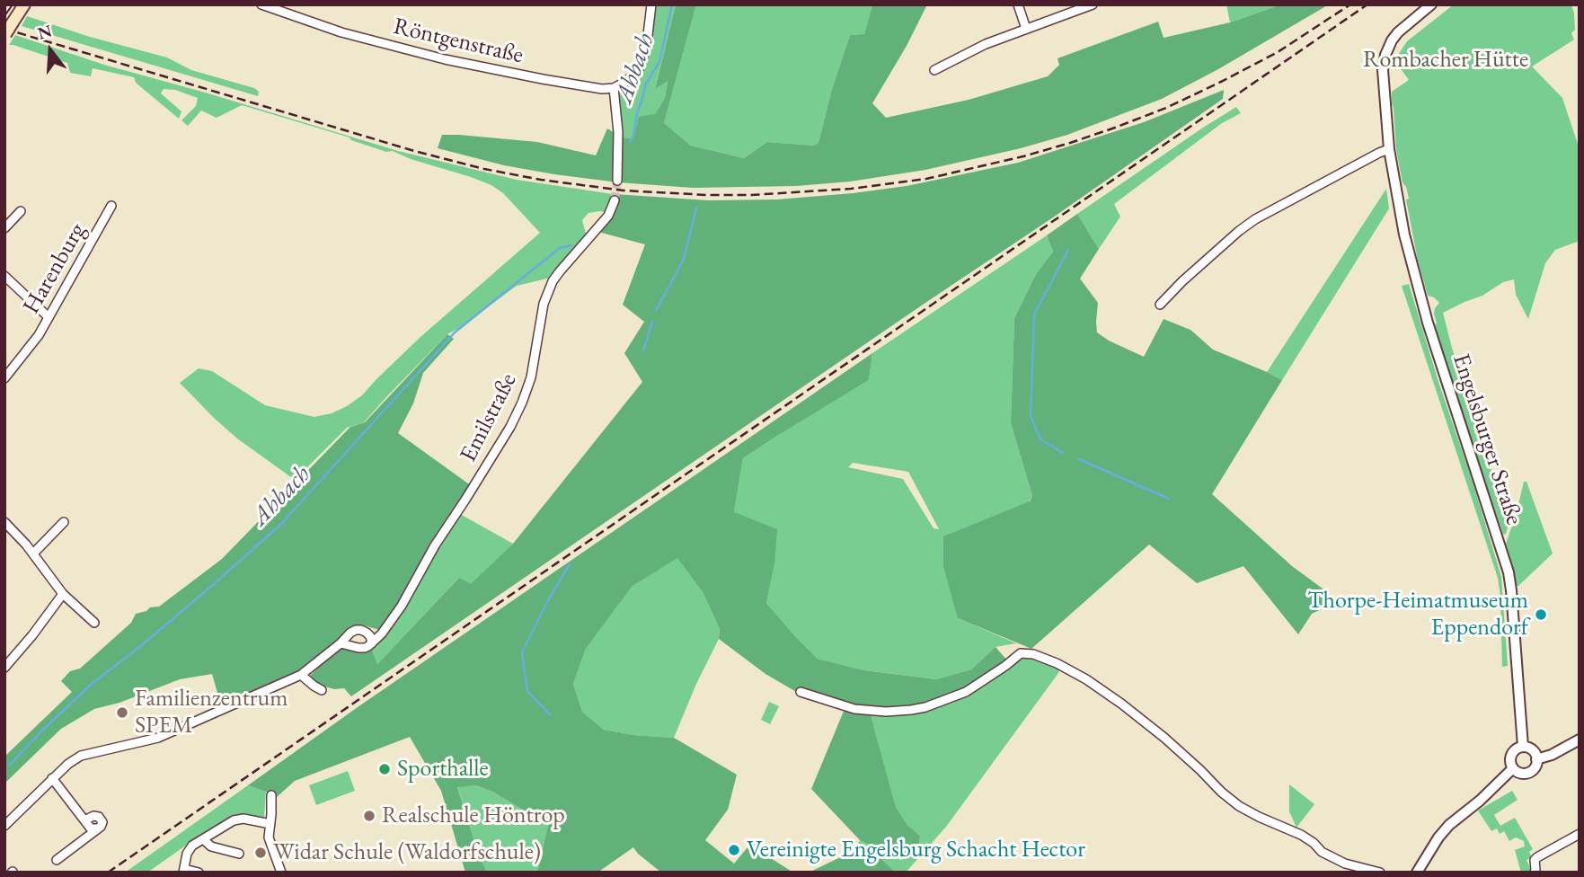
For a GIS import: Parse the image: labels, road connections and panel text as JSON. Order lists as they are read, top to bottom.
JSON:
{
  "streets": {
    "street": [
      "Röntgenstraße",
      "Harenburg",
      "Emilstraße",
      "Engelsburger Straße"
    ]
  },
  "water": ["Ahbach"],
  "parks": ["Rombacher Hütte"],
  "places": [
    "Thorpe-Heimatmuseum Eppendorf",
    "Familienzentrum SPEM",
    "Sporthalle",
    "Realschule Höntrop",
    "Vereinigte Engelsburg Schacht Hector",
    "Widar Schule (Waldorfschule)"
  ],
  "north": "top"
}
